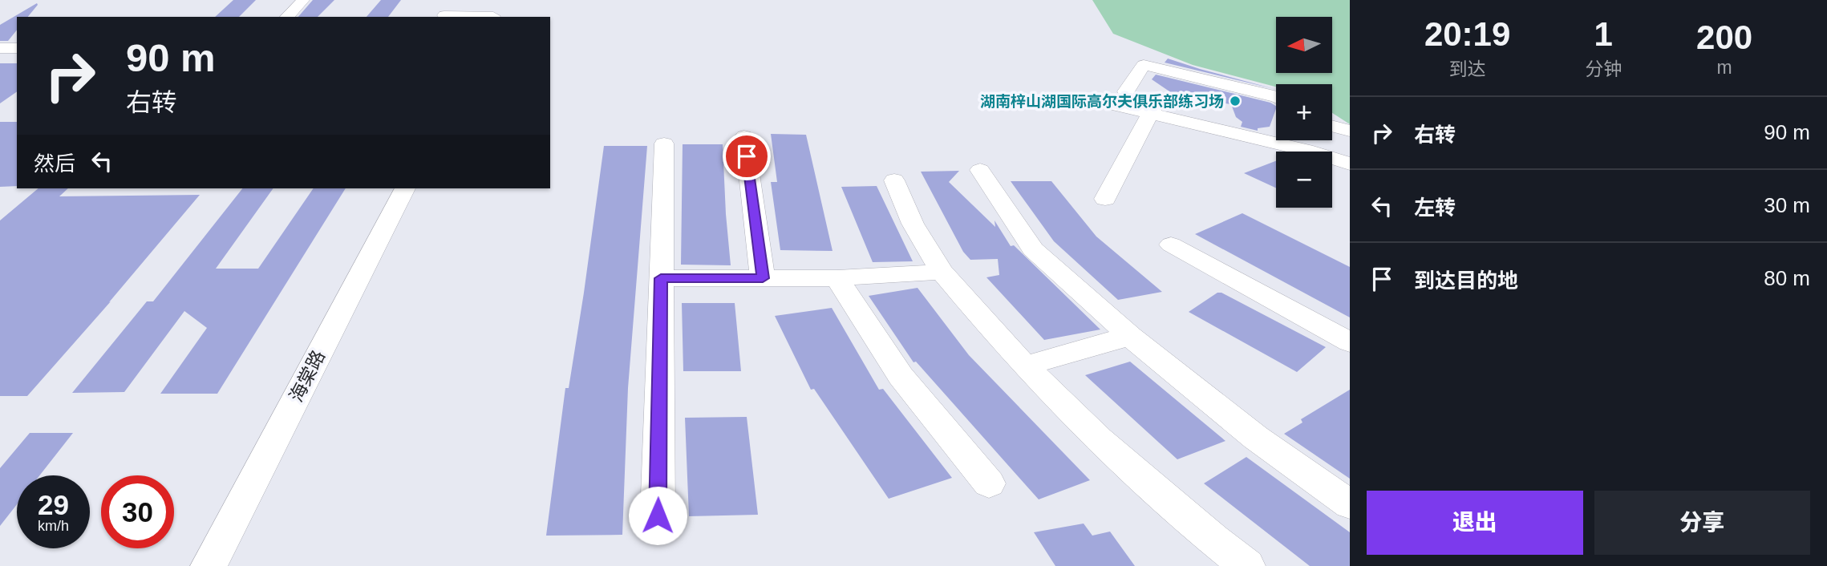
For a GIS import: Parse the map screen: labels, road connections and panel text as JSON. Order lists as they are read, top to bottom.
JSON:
{
  "streets": {
    "street": ["海棠路"]
  },
  "places": ["湖南梓山湖国际高尔夫俱乐部练习场"],
  "north": "left",
  "page": {
    "eta": [
      "20:19",
      "到达",
      "1",
      "分钟",
      "200",
      "m"
    ],
    "map_buttons": ["+", "−"],
    "turn": ["90 m", "右转"],
    "list": [
      {
        "name": "右转",
        "value": "90 m"
      },
      {
        "name": "左转",
        "value": "30 m"
      },
      {
        "name": "到达目的地",
        "value": "80 m"
      }
    ],
    "then": "然后",
    "speed": "29 km/h",
    "limit": "30",
    "buttons": ["退出", "分享"]
  }
}
